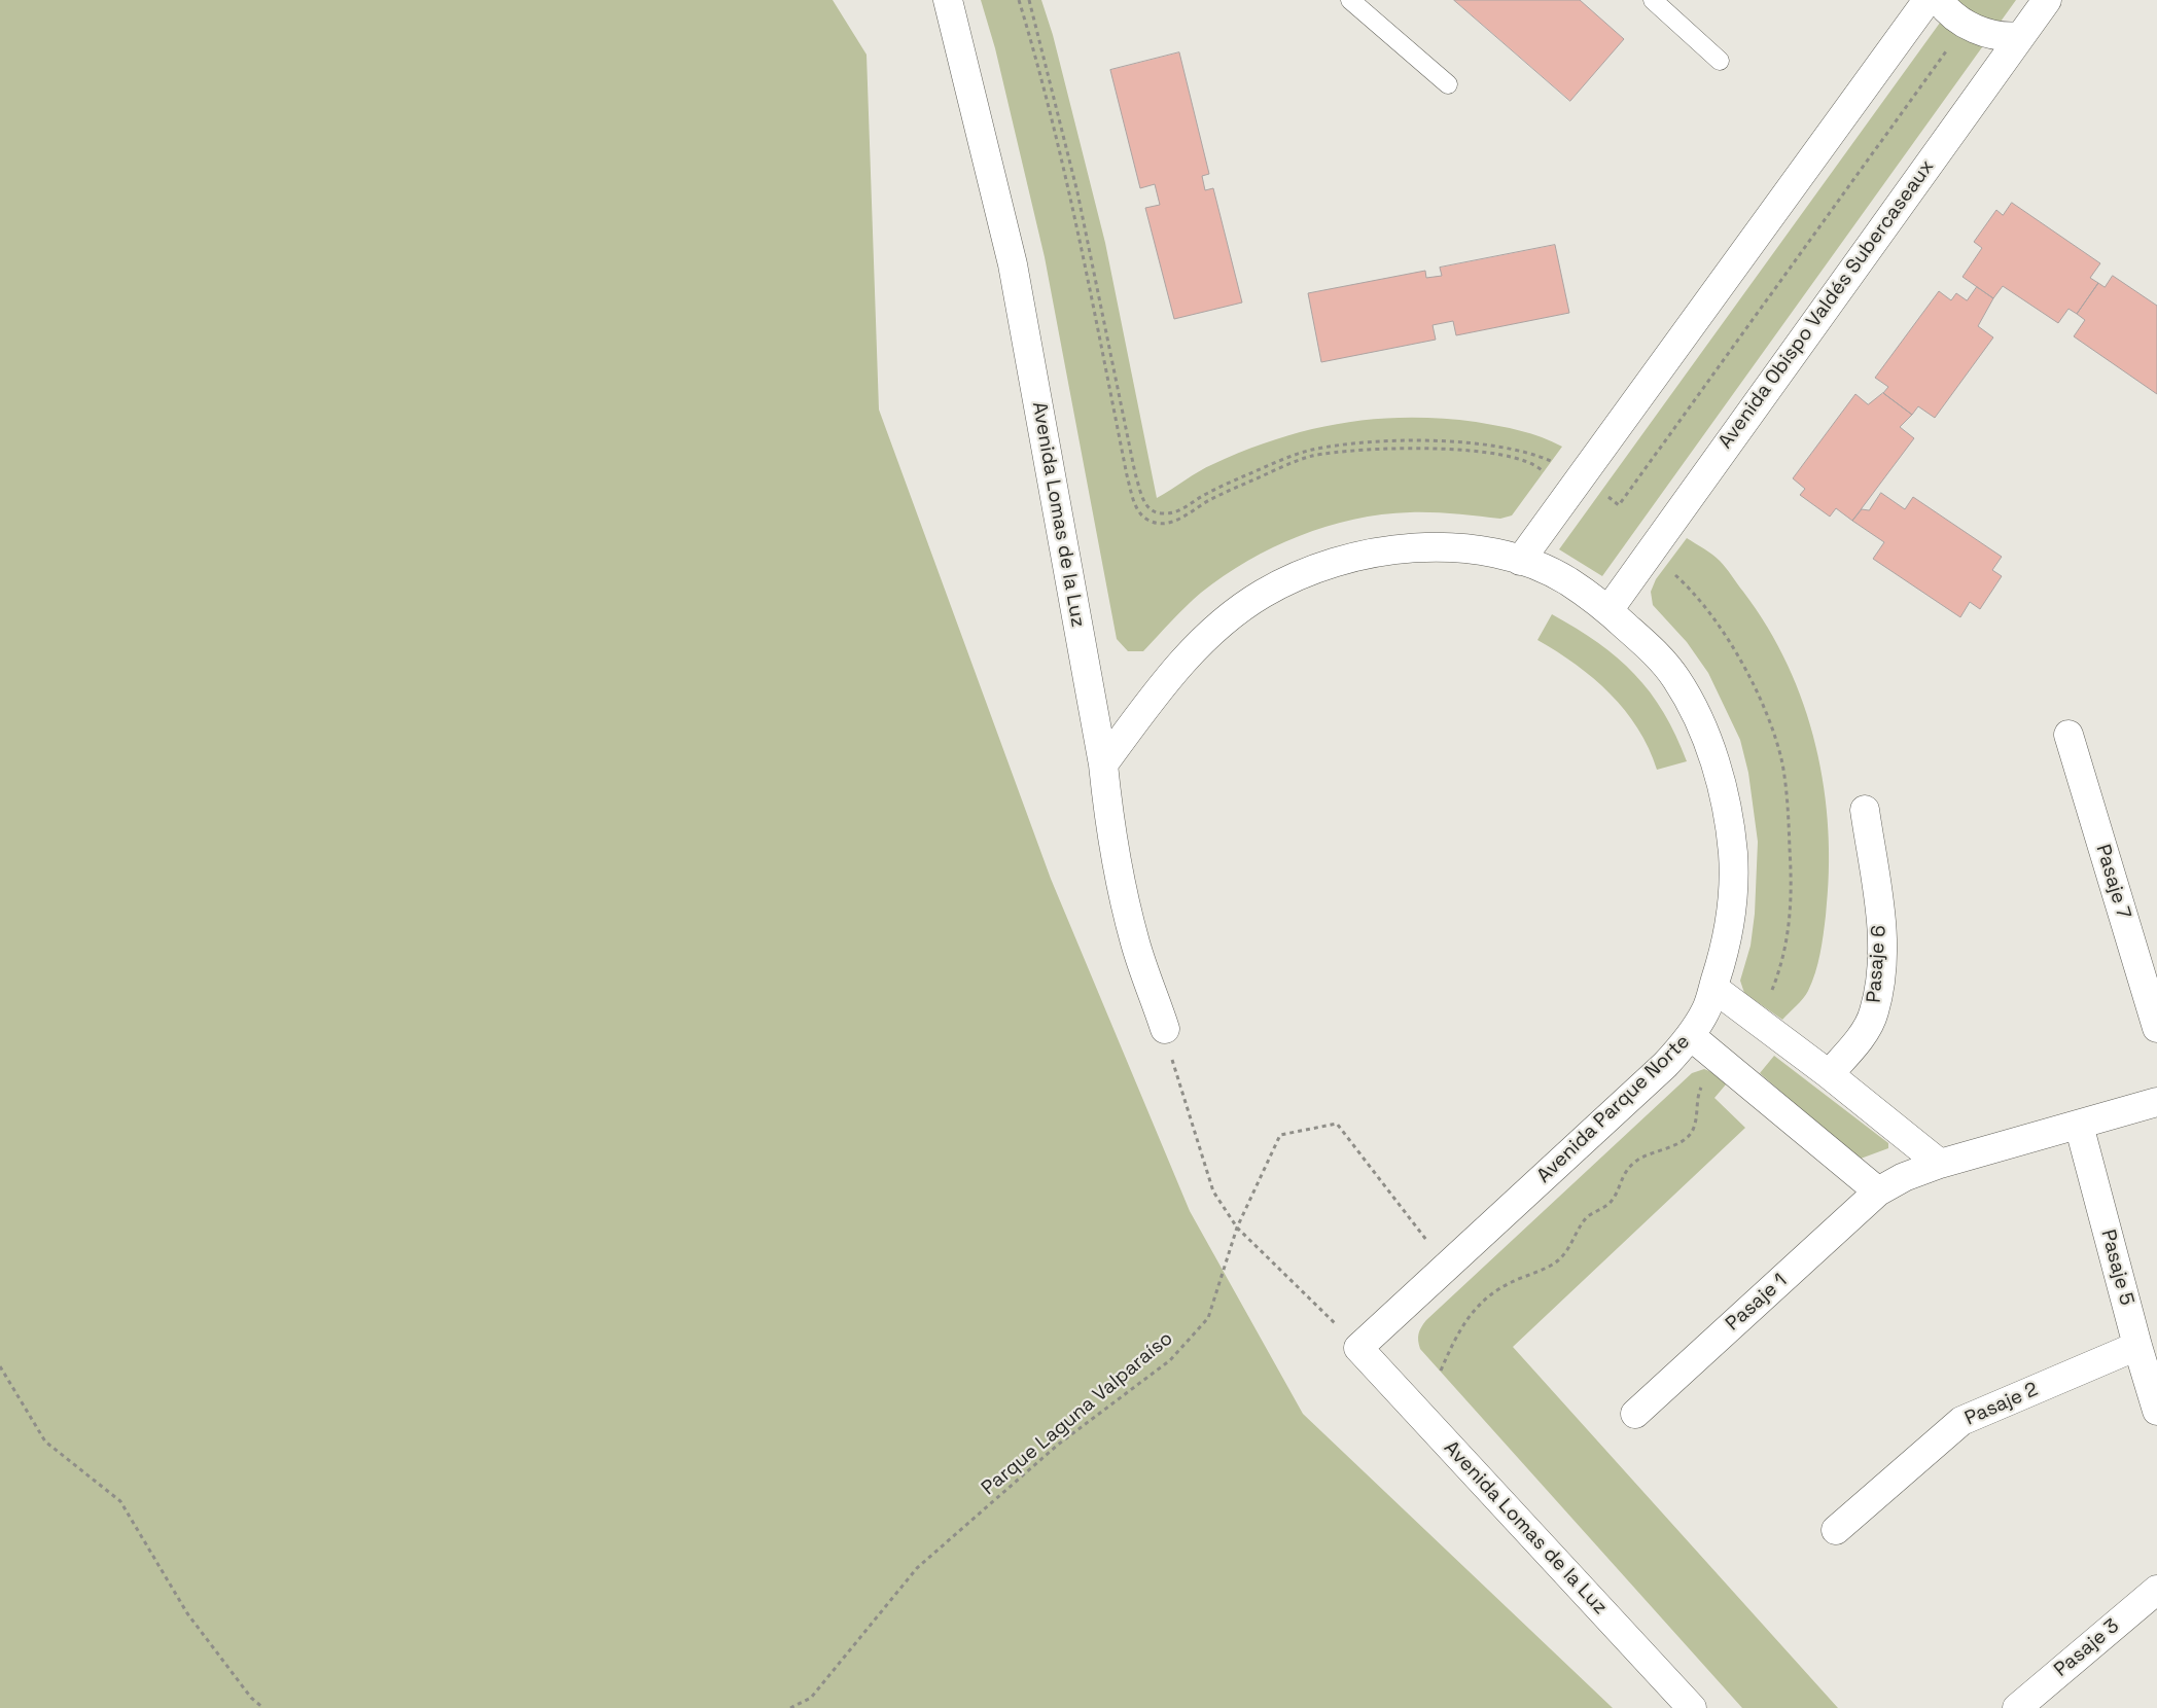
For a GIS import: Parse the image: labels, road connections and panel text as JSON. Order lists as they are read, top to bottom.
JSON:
{
  "streets": {
    "street": [
      "Avenida Obispo Valdés Subercaseaux",
      "Avenida Lomas de la Luz",
      "Pasaje 7",
      "Pasaje 6",
      "Avenida Parque Norte",
      "Pasaje 5",
      "Pasaje 1",
      "Pasaje 2",
      "Pasaje 3"
    ],
    "path": ["Parque Laguna Valparaíso"]
  },
  "crossings": [
    ["Avenida Obispo Valdés Subercaseaux", "Avenida Parque Norte"],
    ["Avenida Lomas de la Luz", "Avenida Parque Norte"],
    ["Avenida Parque Norte", "Parque Laguna Valparaíso"],
    ["Pasaje 5", "Pasaje 1"],
    ["Pasaje 5", "Pasaje 2"]
  ]
}
